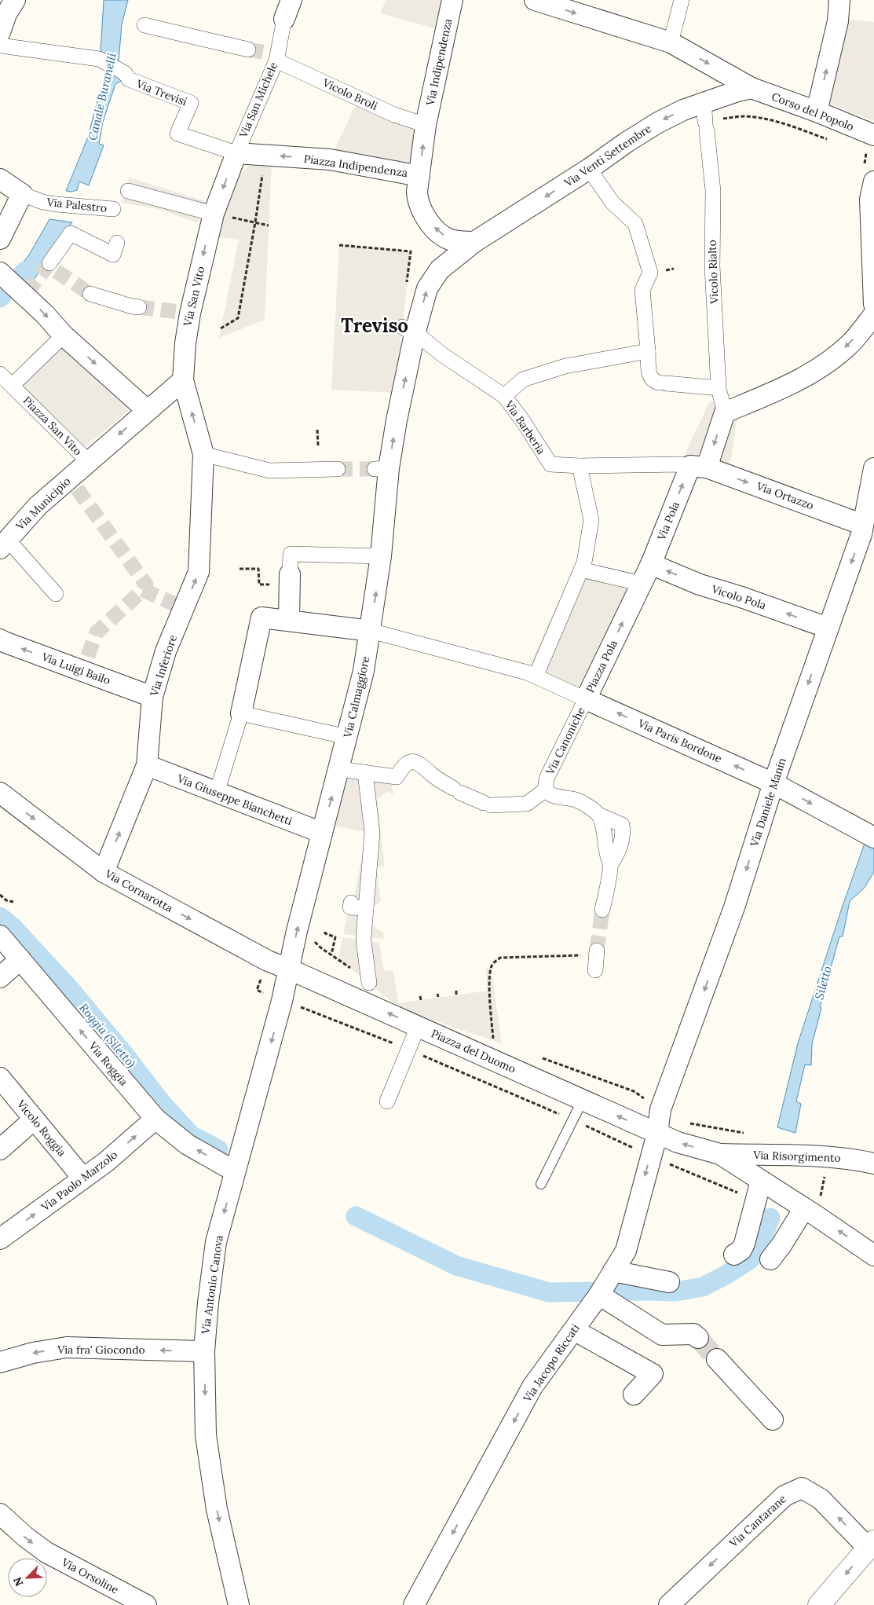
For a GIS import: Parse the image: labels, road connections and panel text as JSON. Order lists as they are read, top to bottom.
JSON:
{
  "streets": {
    "street": [
      "Via Indipendenza",
      "Via Trevisi",
      "Vicolo Broli",
      "Via San Michele",
      "Corso del Popolo",
      "Via Venti Settembre",
      "Piazza Indipendenza",
      "Via Palestro",
      "Vicolo Rialto",
      "Via San Vito",
      "Piazza San Vito",
      "Via Barberia",
      "Via Ortazzo",
      "Via Municipio",
      "Via Pola",
      "Vicolo Pola",
      "Via Inferiore",
      "Piazza Pola",
      "Via Luigi Bailo",
      "Via Calmaggiore",
      "Via Canoniche",
      "Via Paris Bordone",
      "Via Giuseppe Bianchetti",
      "Via Daniele Manin",
      "Via Cornarotta",
      "Piazza del Duomo",
      "Via Roggia",
      "Vicolo Roggia",
      "Via Risorgimento",
      "Via Paolo Marzolo",
      "Via Antonio Canova",
      "Via fra' Giocondo",
      "Via Jacopo Riccati",
      "Via Cantarane",
      "Via Orsoline"
    ]
  },
  "crossings": [
    ["Via Indipendenza", "Vicolo Broli"],
    ["Via Indipendenza", "Piazza Indipendenza"],
    ["Via Trevisi", "Via San Michele"],
    ["Via Trevisi", "Piazza Indipendenza"],
    ["Via Trevisi", "Via San Vito"],
    ["Vicolo Broli", "Via San Michele"],
    ["Vicolo Broli", "Piazza Indipendenza"],
    ["Via San Michele", "Piazza Indipendenza"],
    ["Via San Michele", "Via San Vito"],
    ["Corso del Popolo", "Via Venti Settembre"],
    ["Via Venti Settembre", "Vicolo Rialto"],
    ["Via Venti Settembre", "Via Barberia"],
    ["Via Venti Settembre", "Via Calmaggiore"],
    ["Piazza Indipendenza", "Via San Vito"],
    ["Vicolo Rialto", "Via Pola"],
    ["Via San Vito", "Piazza San Vito"],
    ["Piazza San Vito", "Via Municipio"],
    ["Via Barberia", "Via Ortazzo"],
    ["Via Barberia", "Via Pola"],
    ["Via Barberia", "Via Calmaggiore"],
    ["Via Ortazzo", "Via Pola"],
    ["Via Ortazzo", "Via Daniele Manin"],
    ["Via Pola", "Vicolo Pola"],
    ["Via Pola", "Piazza Pola"],
    ["Vicolo Pola", "Piazza Pola"],
    ["Vicolo Pola", "Via Daniele Manin"],
    ["Via Inferiore", "Via Luigi Bailo"],
    ["Via Inferiore", "Via Giuseppe Bianchetti"],
    ["Via Inferiore", "Via Cornarotta"],
    ["Piazza Pola", "Via Canoniche"],
    ["Piazza Pola", "Via Paris Bordone"],
    ["Via Calmaggiore", "Via Giuseppe Bianchetti"],
    ["Via Calmaggiore", "Via Cornarotta"],
    ["Via Calmaggiore", "Piazza del Duomo"],
    ["Via Calmaggiore", "Via Antonio Canova"],
    ["Via Canoniche", "Via Paris Bordone"],
    ["Via Paris Bordone", "Via Daniele Manin"],
    ["Via Daniele Manin", "Piazza del Duomo"],
    ["Via Daniele Manin", "Via Jacopo Riccati"],
    ["Via Cornarotta", "Piazza del Duomo"],
    ["Via Cornarotta", "Via Antonio Canova"],
    ["Piazza del Duomo", "Via Risorgimento"],
    ["Piazza del Duomo", "Via Antonio Canova"],
    ["Piazza del Duomo", "Via Jacopo Riccati"],
    ["Via Roggia", "Via Paolo Marzolo"],
    ["Via Roggia", "Via Antonio Canova"],
    ["Vicolo Roggia", "Via Paolo Marzolo"],
    ["Via Antonio Canova", "Via fra' Giocondo"]
  ],
  "one_way": [
    "Corso del Popolo",
    "Via San Vito",
    "Via Ortazzo",
    "Vicolo Pola",
    "Via Inferiore",
    "Via Luigi Bailo",
    "Via Daniele Manin",
    "Via Cornarotta",
    "Via Roggia",
    "Via Paolo Marzolo",
    "Via Antonio Canova",
    "Via fra' Giocondo",
    "Via Orsoline"
  ],
  "districts": ["Treviso"],
  "water": ["Canale Buranelli", "Siletto", "Roggia (Siletto)"],
  "north": "bottom left"
}
